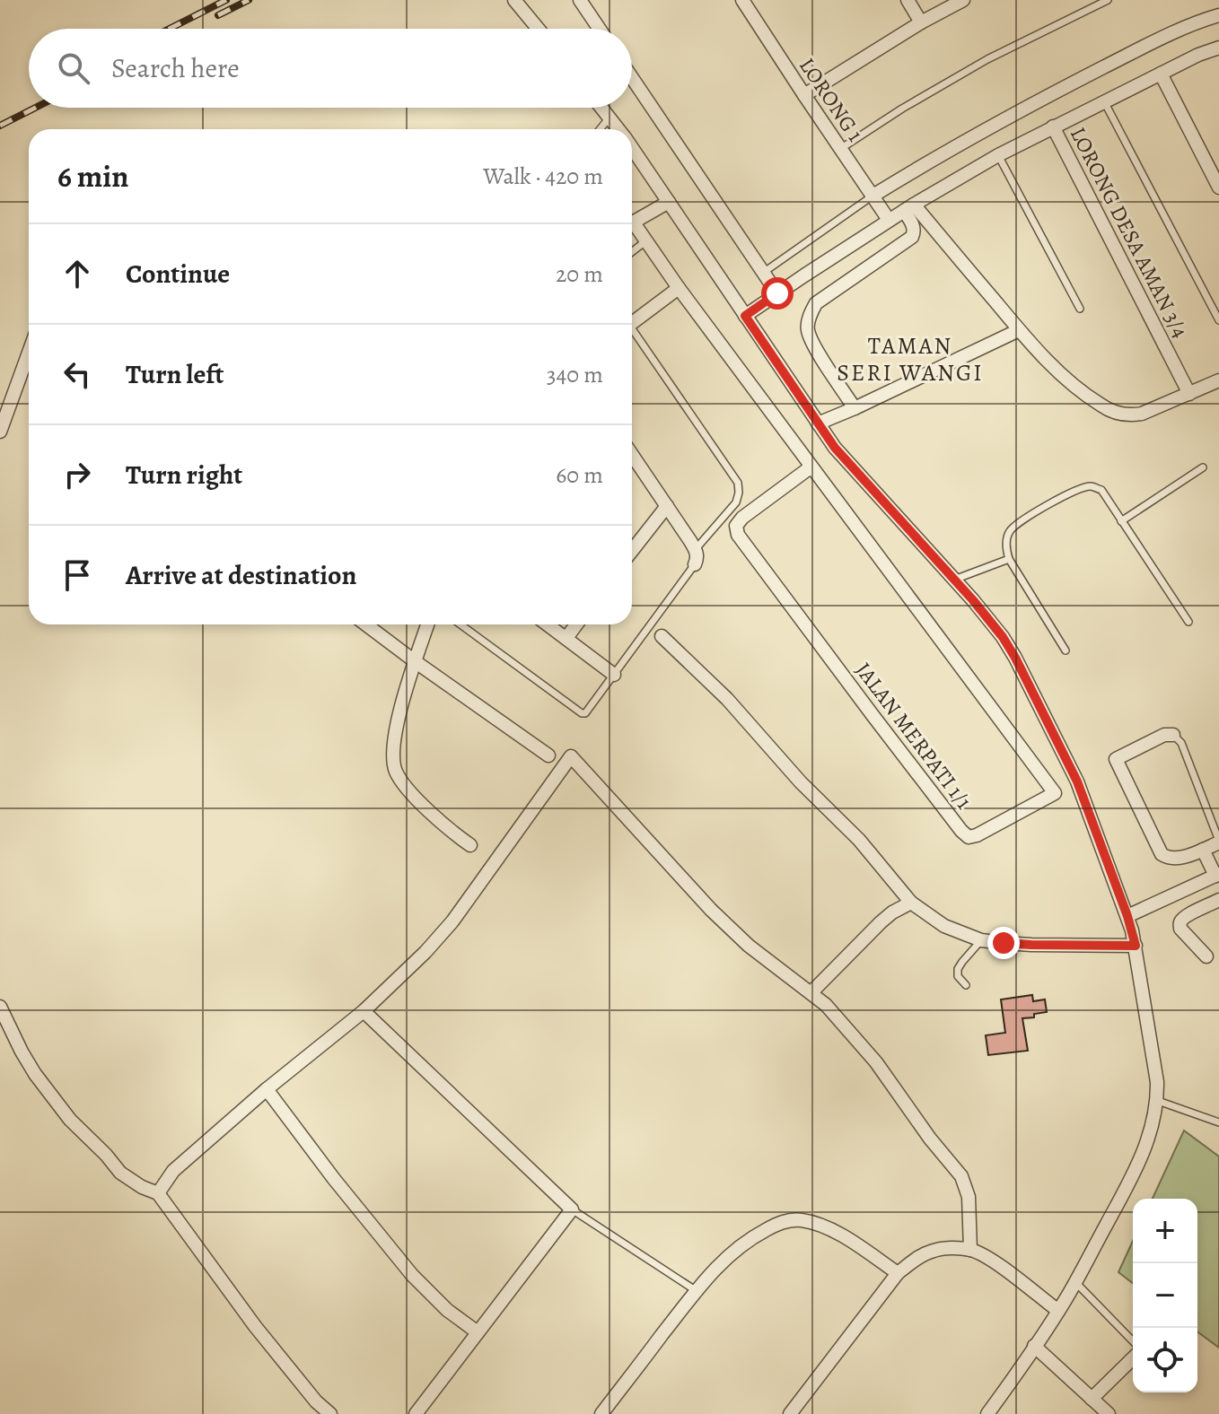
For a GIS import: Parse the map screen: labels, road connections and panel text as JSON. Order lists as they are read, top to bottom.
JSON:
{
  "streets": {
    "street": ["LORONG 1", "LORONG DESA AMAN 3/4", "JALAN MERPATI 1/1"]
  },
  "districts": ["TAMAN SERI WANGI"],
  "page": {
    "search": "Search here",
    "heading": ["6 min", "Walk · 420 m"],
    "list": [
      ["Continue", "20 m"],
      ["Turn left", "340 m"],
      ["Turn right", "60 m"],
      "Arrive at destination"
    ],
    "map_buttons": ["+", "−"]
  }
}
